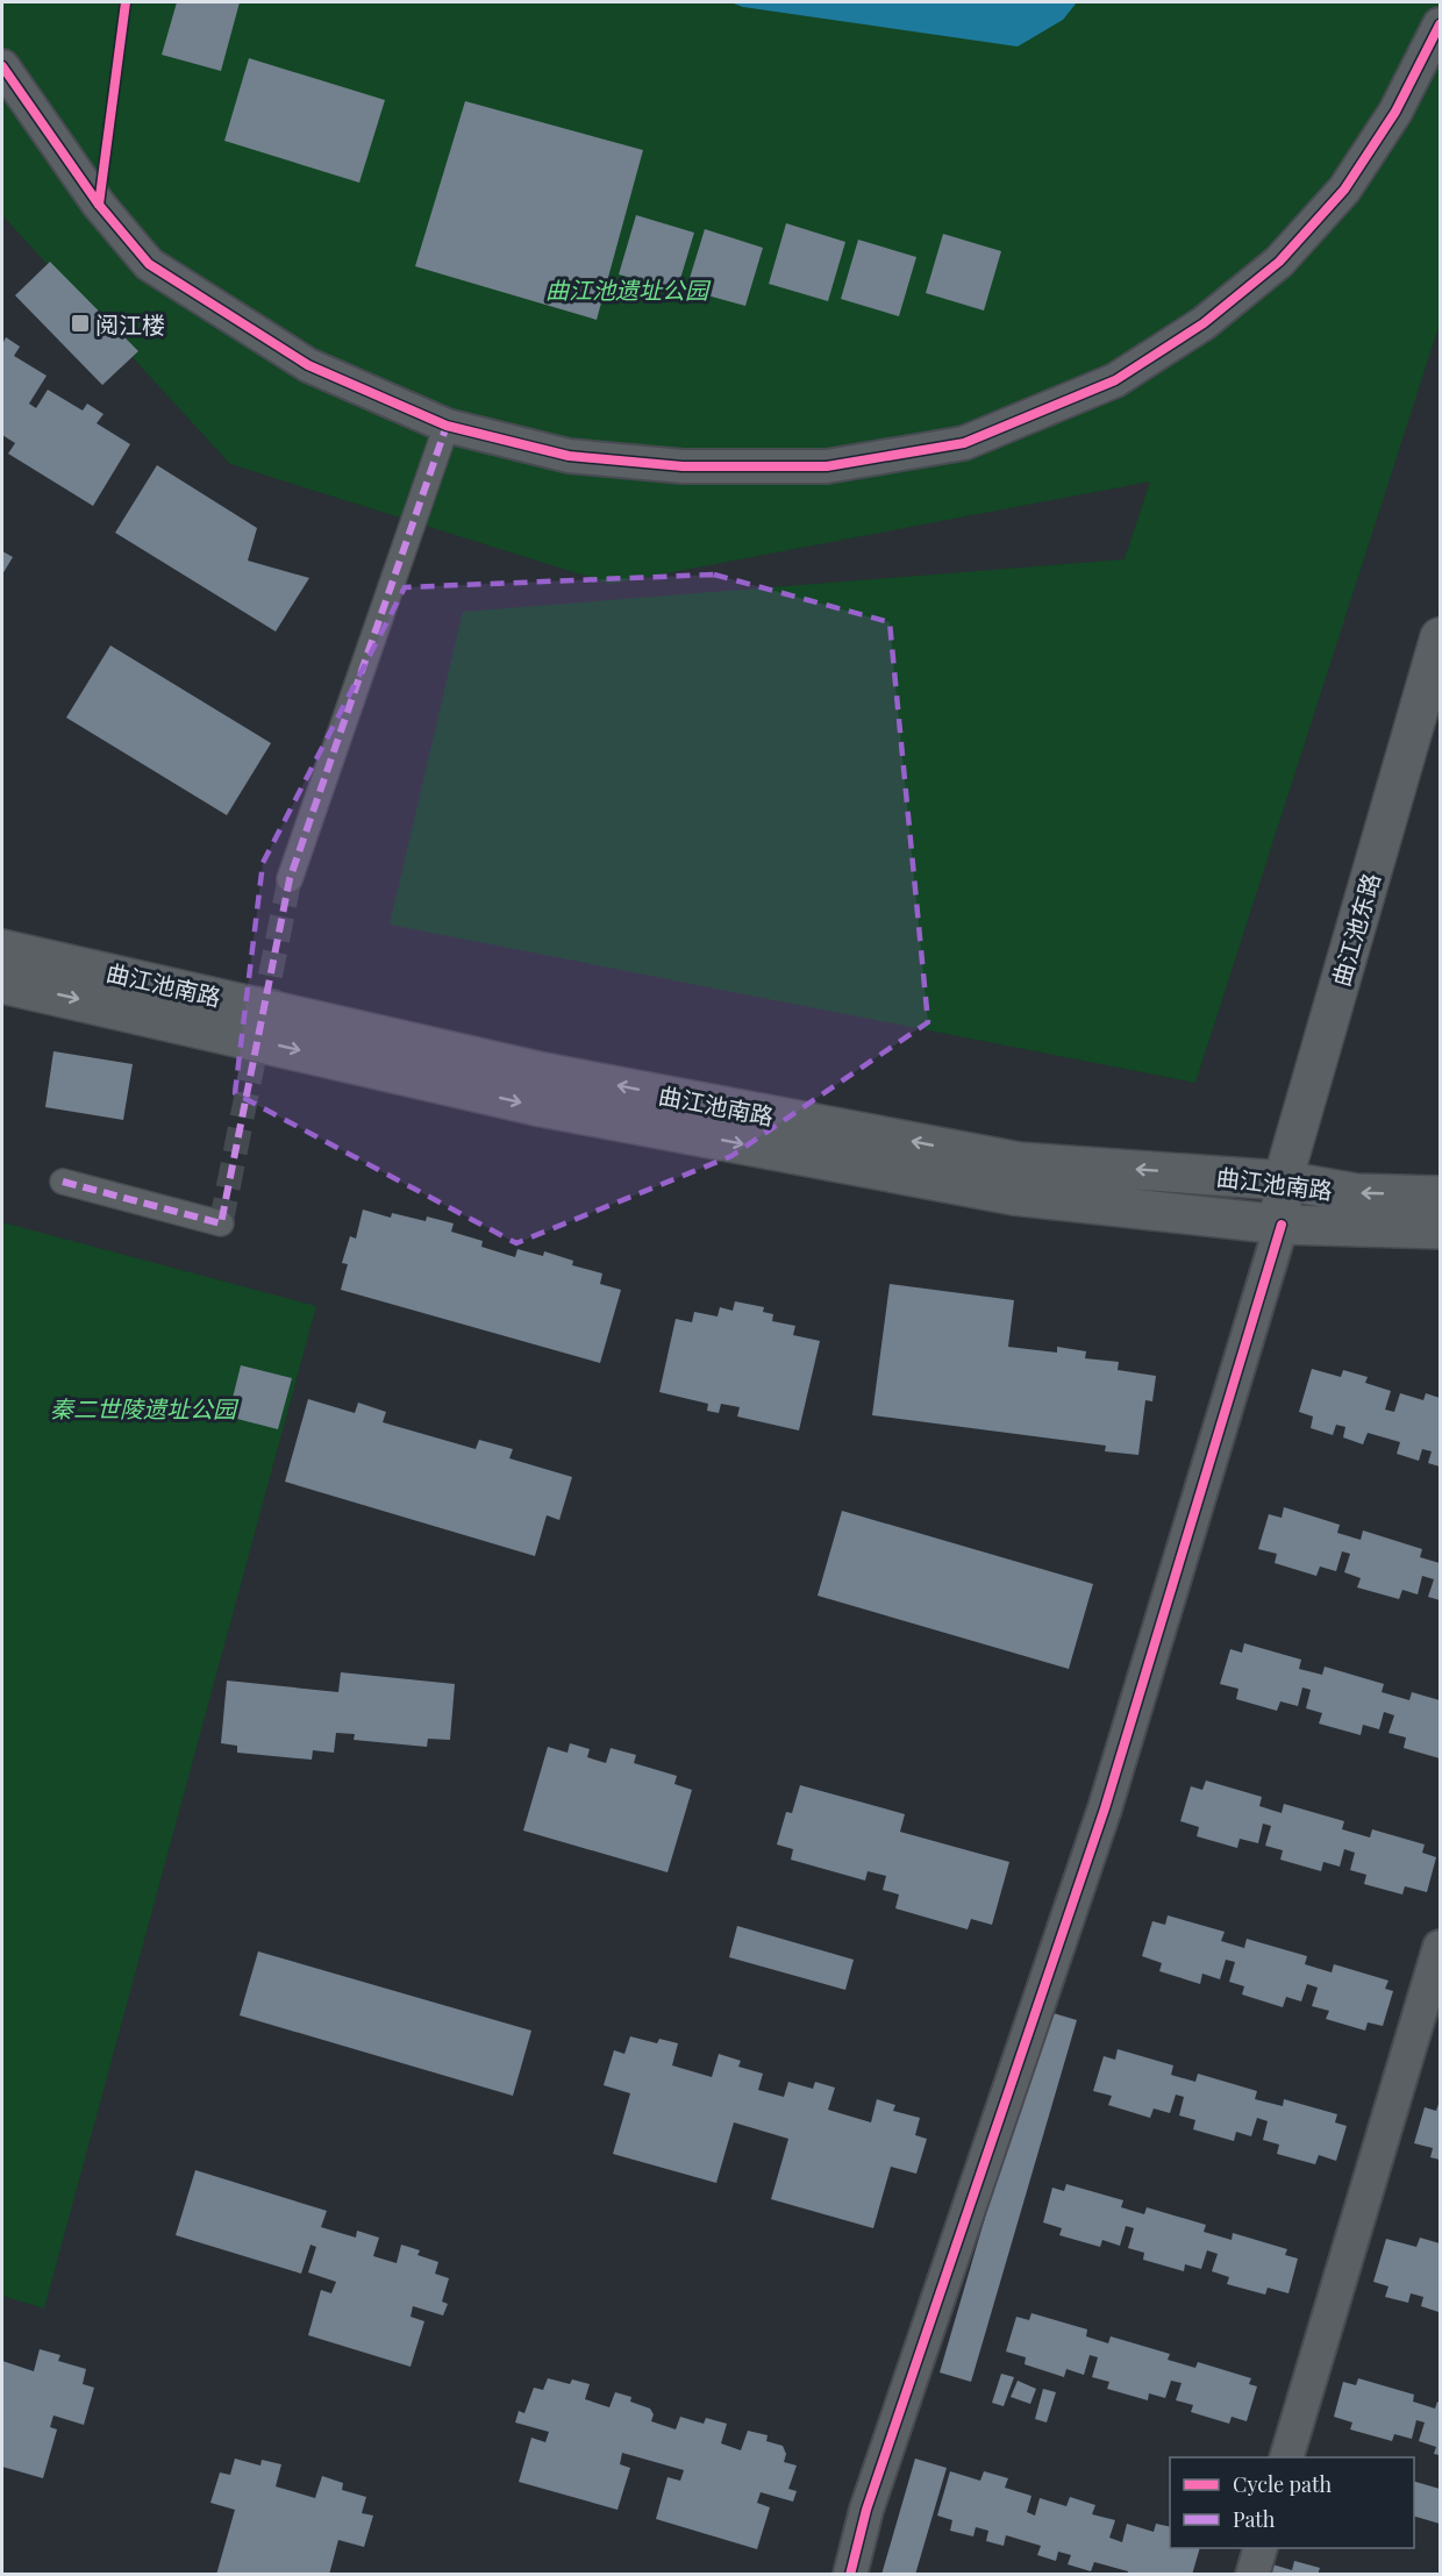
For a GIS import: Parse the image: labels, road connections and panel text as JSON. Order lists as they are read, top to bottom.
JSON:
{
  "streets": {
    "main road": ["曲江池东路", "曲江池南路"]
  },
  "crossings": [
    ["曲江池东路", "曲江池南路"]
  ],
  "parks": ["曲江池遗址公园", "秦二世陵遗址公园"],
  "places": {
    "transit": ["阅江楼"]
  },
  "legend": ["Cycle path", "Path"]
}
